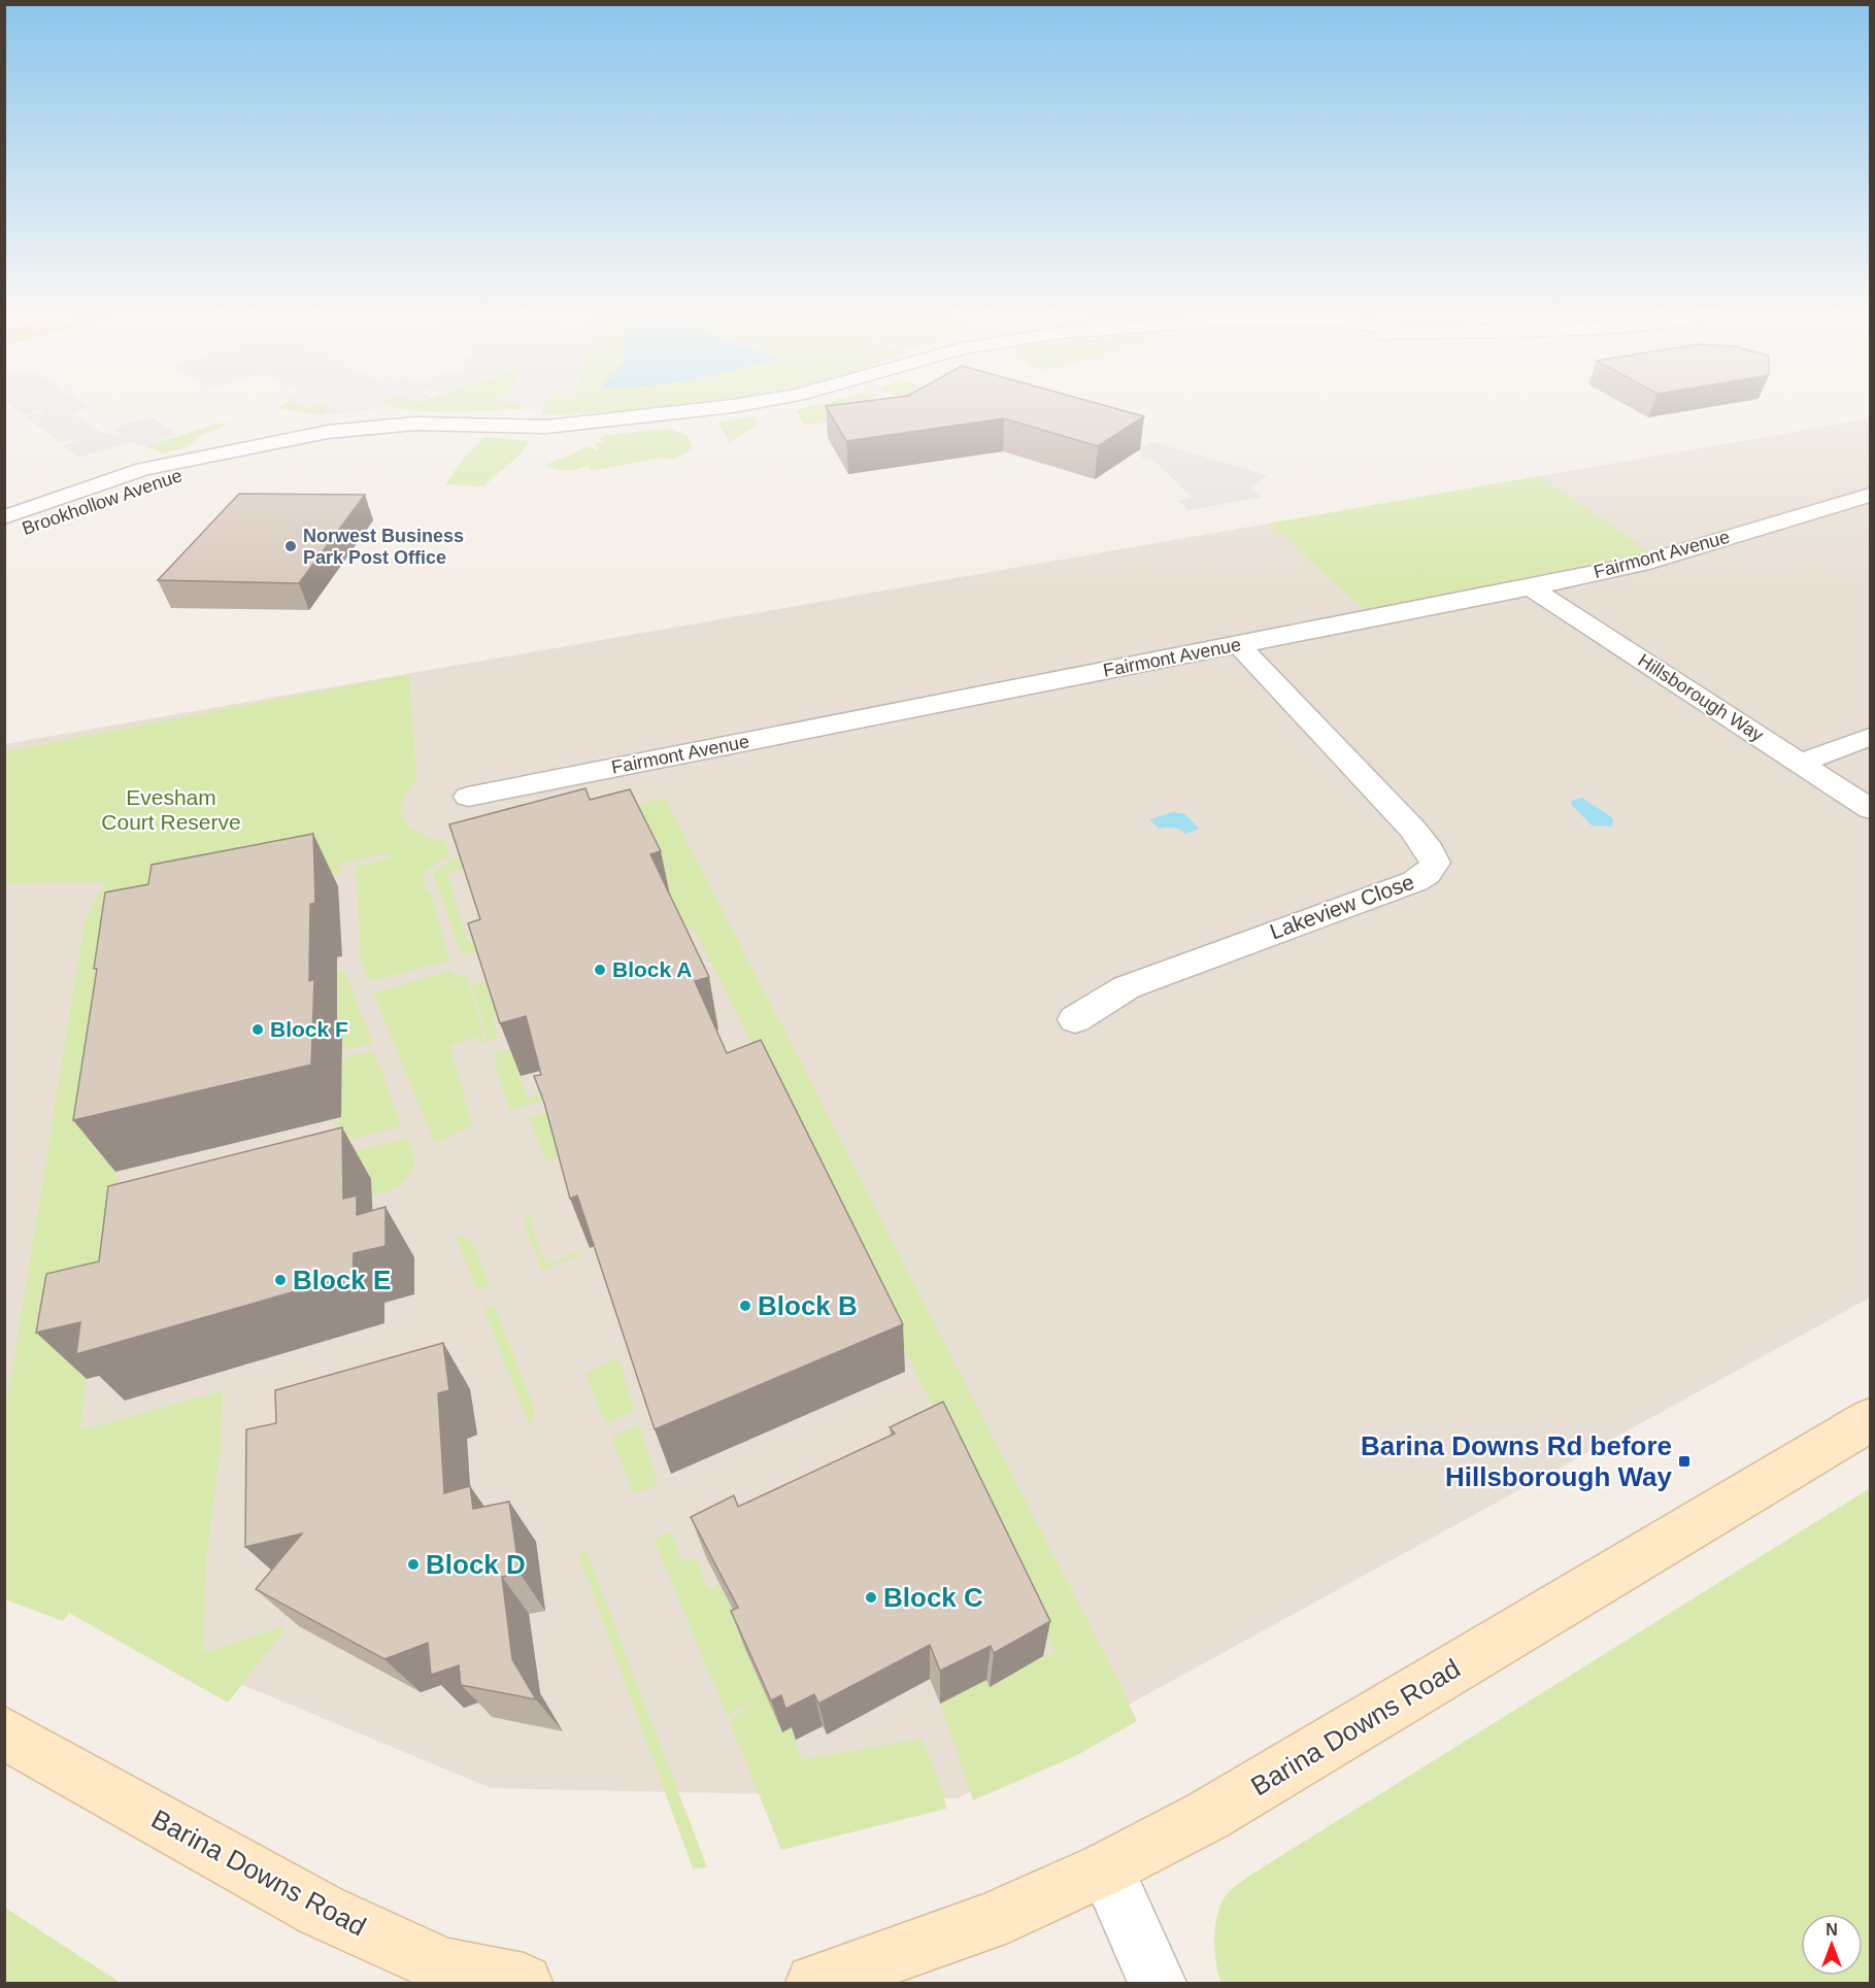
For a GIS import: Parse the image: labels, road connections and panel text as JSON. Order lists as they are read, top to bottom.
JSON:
{
  "streets": {
    "street": [
      "Brookhollow Avenue",
      "Fairmont Avenue",
      "Hillsborough Way",
      "Lakeview Close",
      "Barina Downs Road"
    ]
  },
  "crossings": [
    ["Fairmont Avenue", "Hillsborough Way"],
    ["Fairmont Avenue", "Lakeview Close"]
  ],
  "parks": ["Evesham Court Reserve"],
  "places": {
    "other": [
      "Norwest Business Park Post Office",
      "Block A",
      "Block F",
      "Block E",
      "Block B",
      "Block D",
      "Block C"
    ],
    "transit": ["Barina Downs Rd before Hillsborough Way"]
  },
  "north": "top"
}
